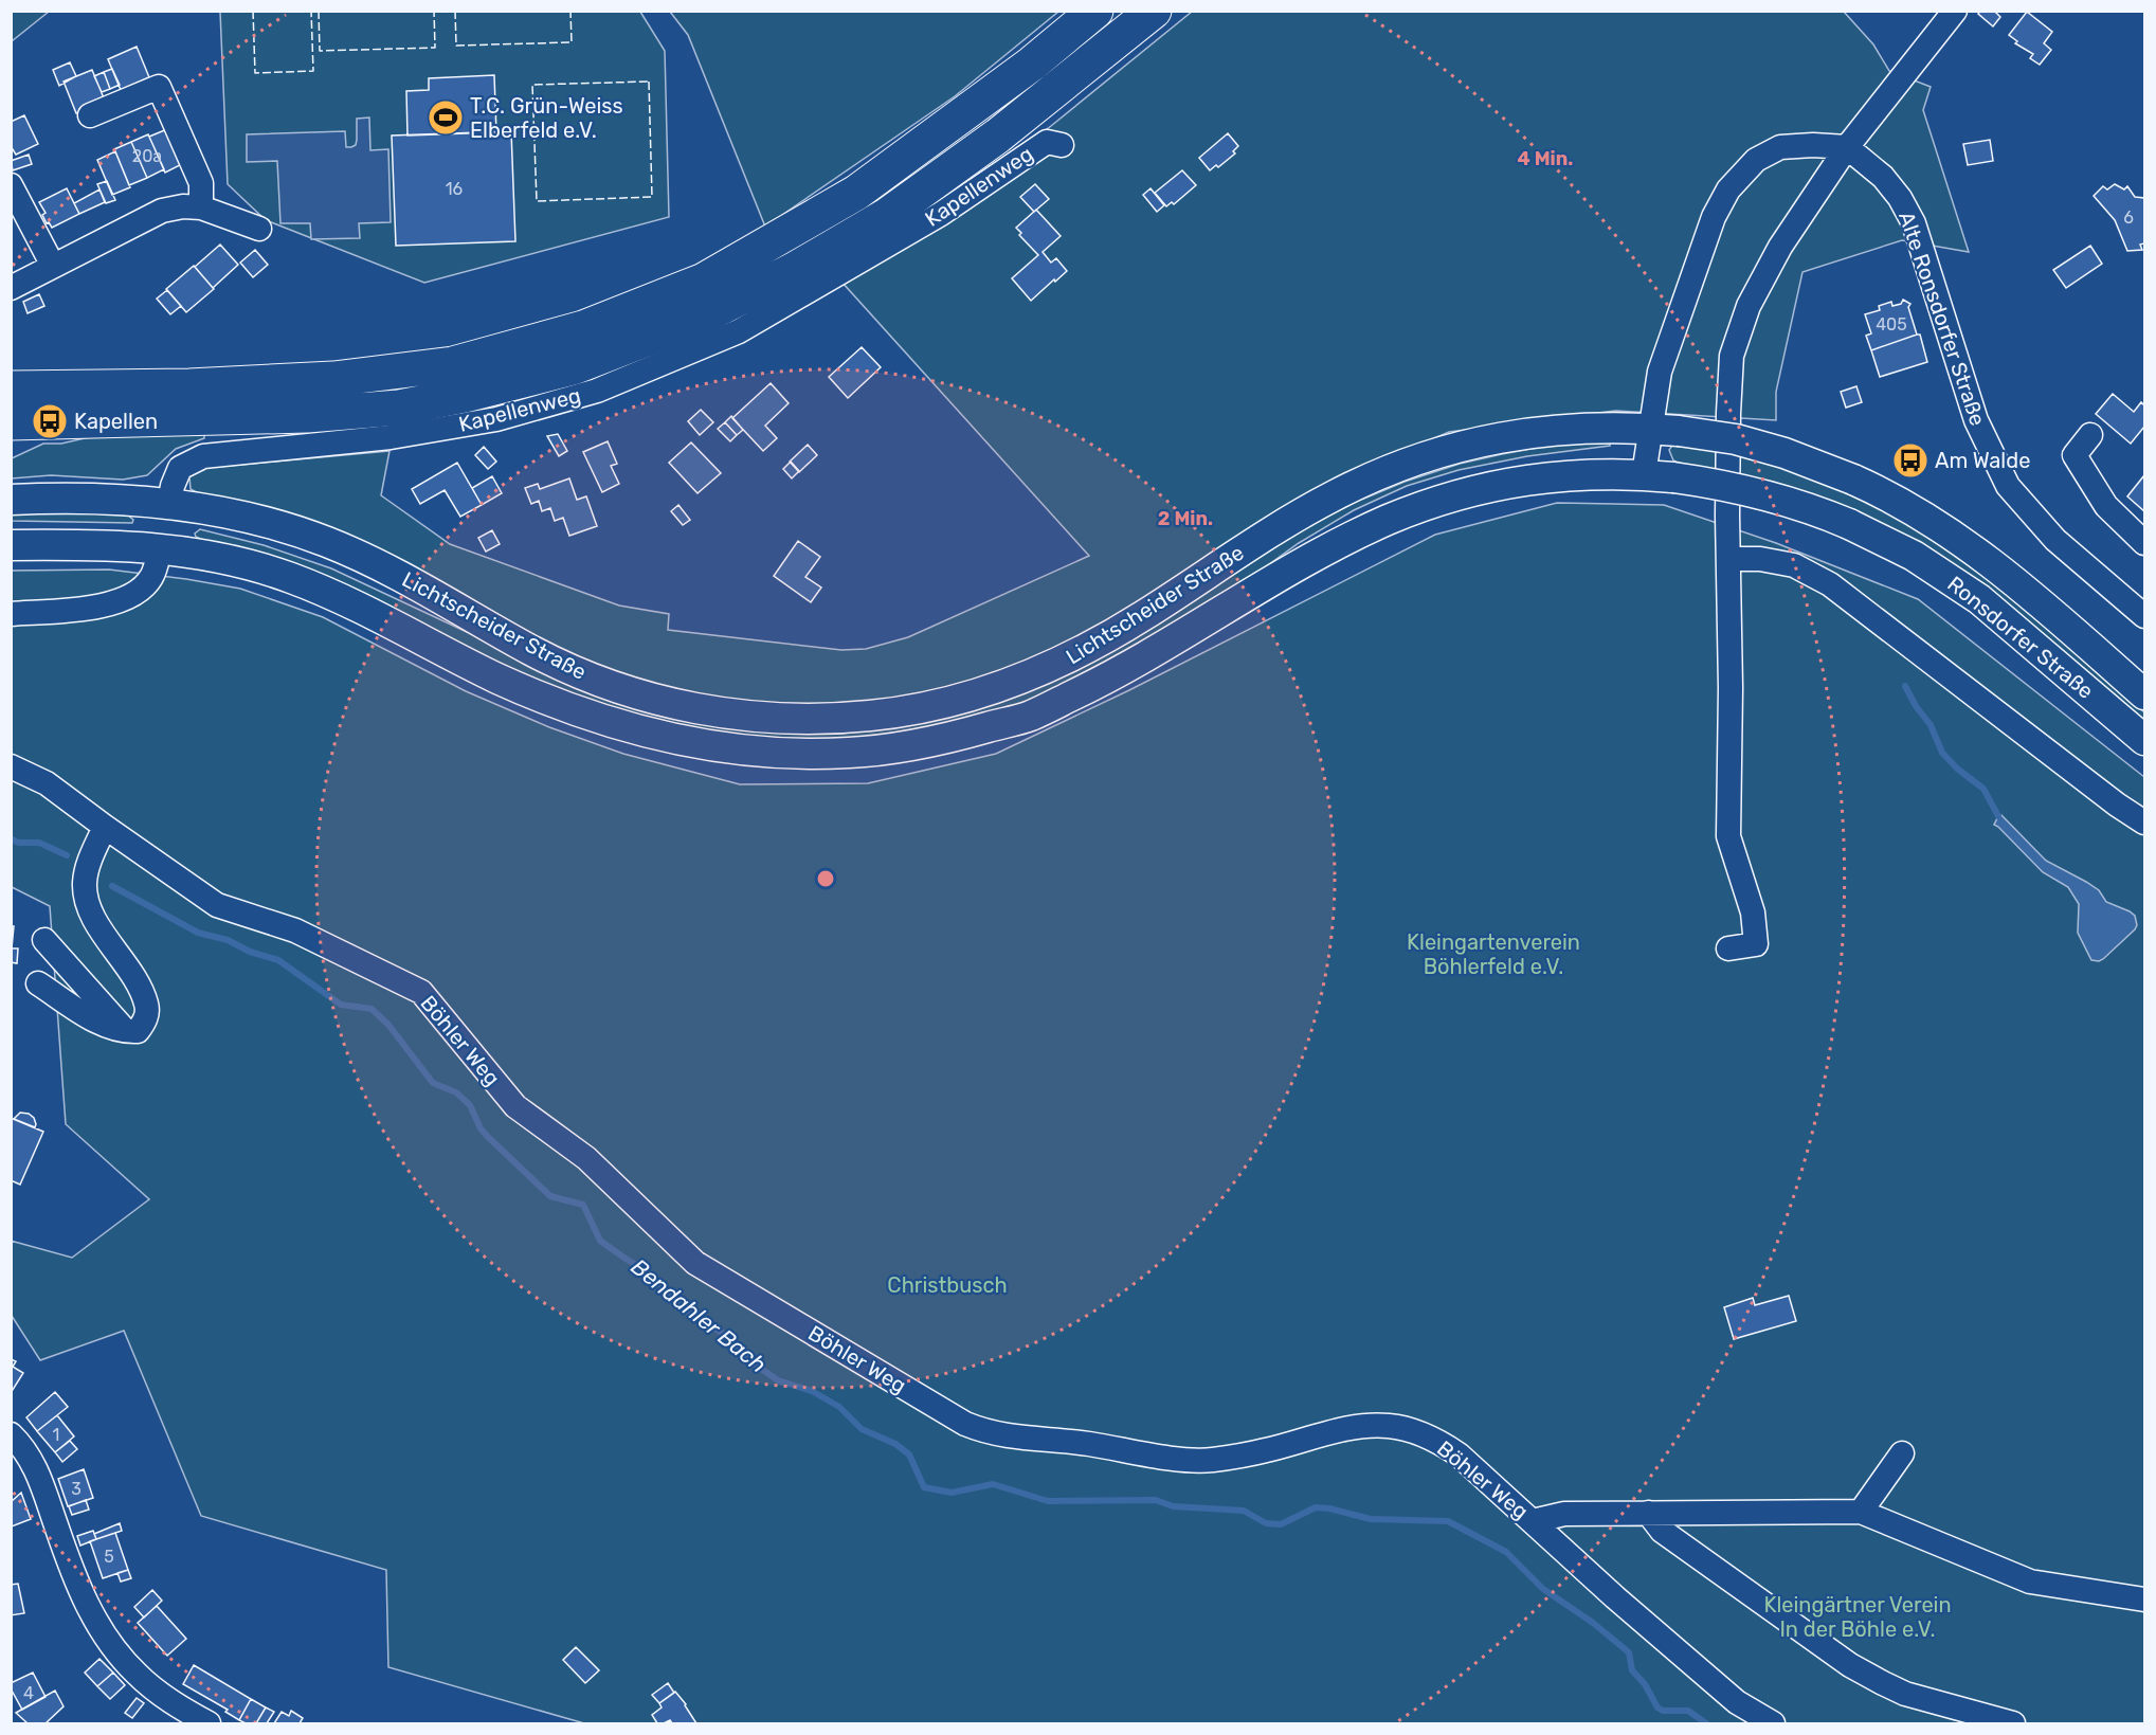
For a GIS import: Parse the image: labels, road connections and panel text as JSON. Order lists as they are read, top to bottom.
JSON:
{
  "streets": {
    "main road": ["Kapellenweg", "Lichtscheider Straße", "Ronsdorfer Straße"],
    "street": ["Alte Ronsdorfer Straße", "Böhler Weg"]
  },
  "crossings": [
    ["Kapellenweg", "Lichtscheider Straße"],
    ["Lichtscheider Straße", "Ronsdorfer Straße"]
  ],
  "water": ["Bendahler Bach"],
  "parks": ["Kleingartenverein Böhlerfeld e.V.", "Christbusch", "Kleingärtner Verein In der Böhle e.V."],
  "places": {
    "sports": ["T.C. Grün-Weiss Elberfeld e.V."],
    "bus stop": ["Kapellen", "Am Walde"]
  },
  "house_numbers": [
    "20a",
    "16",
    "6",
    "405",
    "1",
    "3",
    "5",
    "4"
  ],
  "rings": ["4 Min.", "2 Min."]
}
